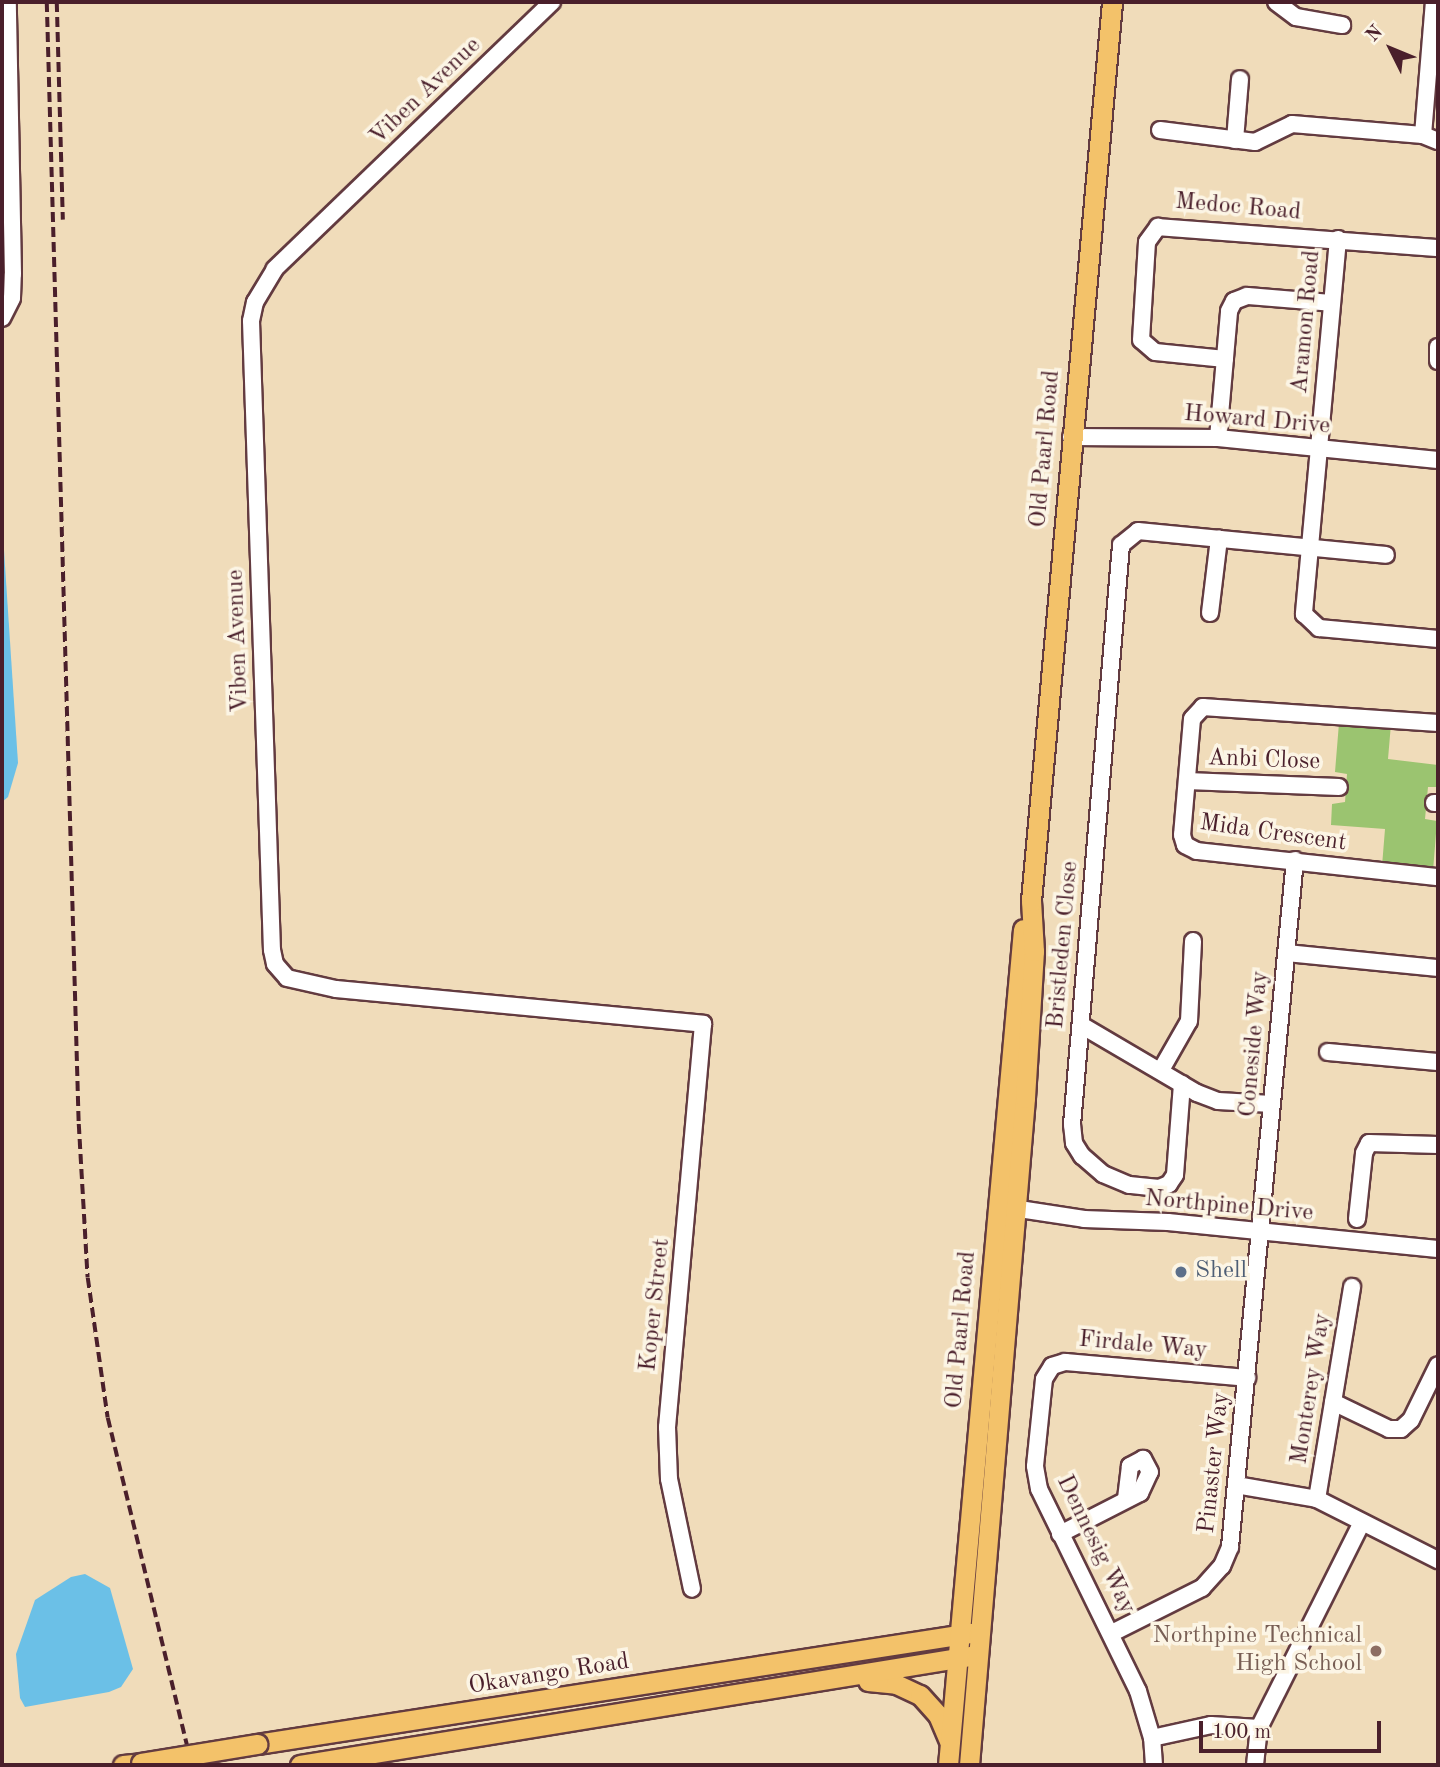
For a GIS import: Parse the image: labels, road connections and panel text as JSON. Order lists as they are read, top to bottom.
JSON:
{
  "streets": {
    "main road": ["Old Paarl Road", "Okavango Road"],
    "street": [
      "Viben Avenue",
      "Medoc Road",
      "Aramon Road",
      "Howard Drive",
      "Anbi Close",
      "Mida Crescent",
      "Bristleden Close",
      "Coneside Way",
      "Northpine Drive",
      "Koper Street",
      "Firdale Way",
      "Monterey Way",
      "Pinaster Way",
      "Dennesig Way"
    ]
  },
  "crossings": [
    ["Viben Avenue", "Koper Street"],
    ["Medoc Road", "Aramon Road"],
    ["Aramon Road", "Howard Drive"],
    ["Howard Drive", "Old Paarl Road"],
    ["Old Paarl Road", "Northpine Drive"],
    ["Old Paarl Road", "Okavango Road"],
    ["Anbi Close", "Mida Crescent"],
    ["Mida Crescent", "Coneside Way"],
    ["Coneside Way", "Northpine Drive"],
    ["Coneside Way", "Pinaster Way"],
    ["Northpine Drive", "Pinaster Way"],
    ["Firdale Way", "Pinaster Way"],
    ["Firdale Way", "Dennesig Way"],
    ["Pinaster Way", "Dennesig Way"]
  ],
  "places": ["Shell", "Northpine Technical High School"],
  "scale_bar": "100 m",
  "north": "top left"
}
